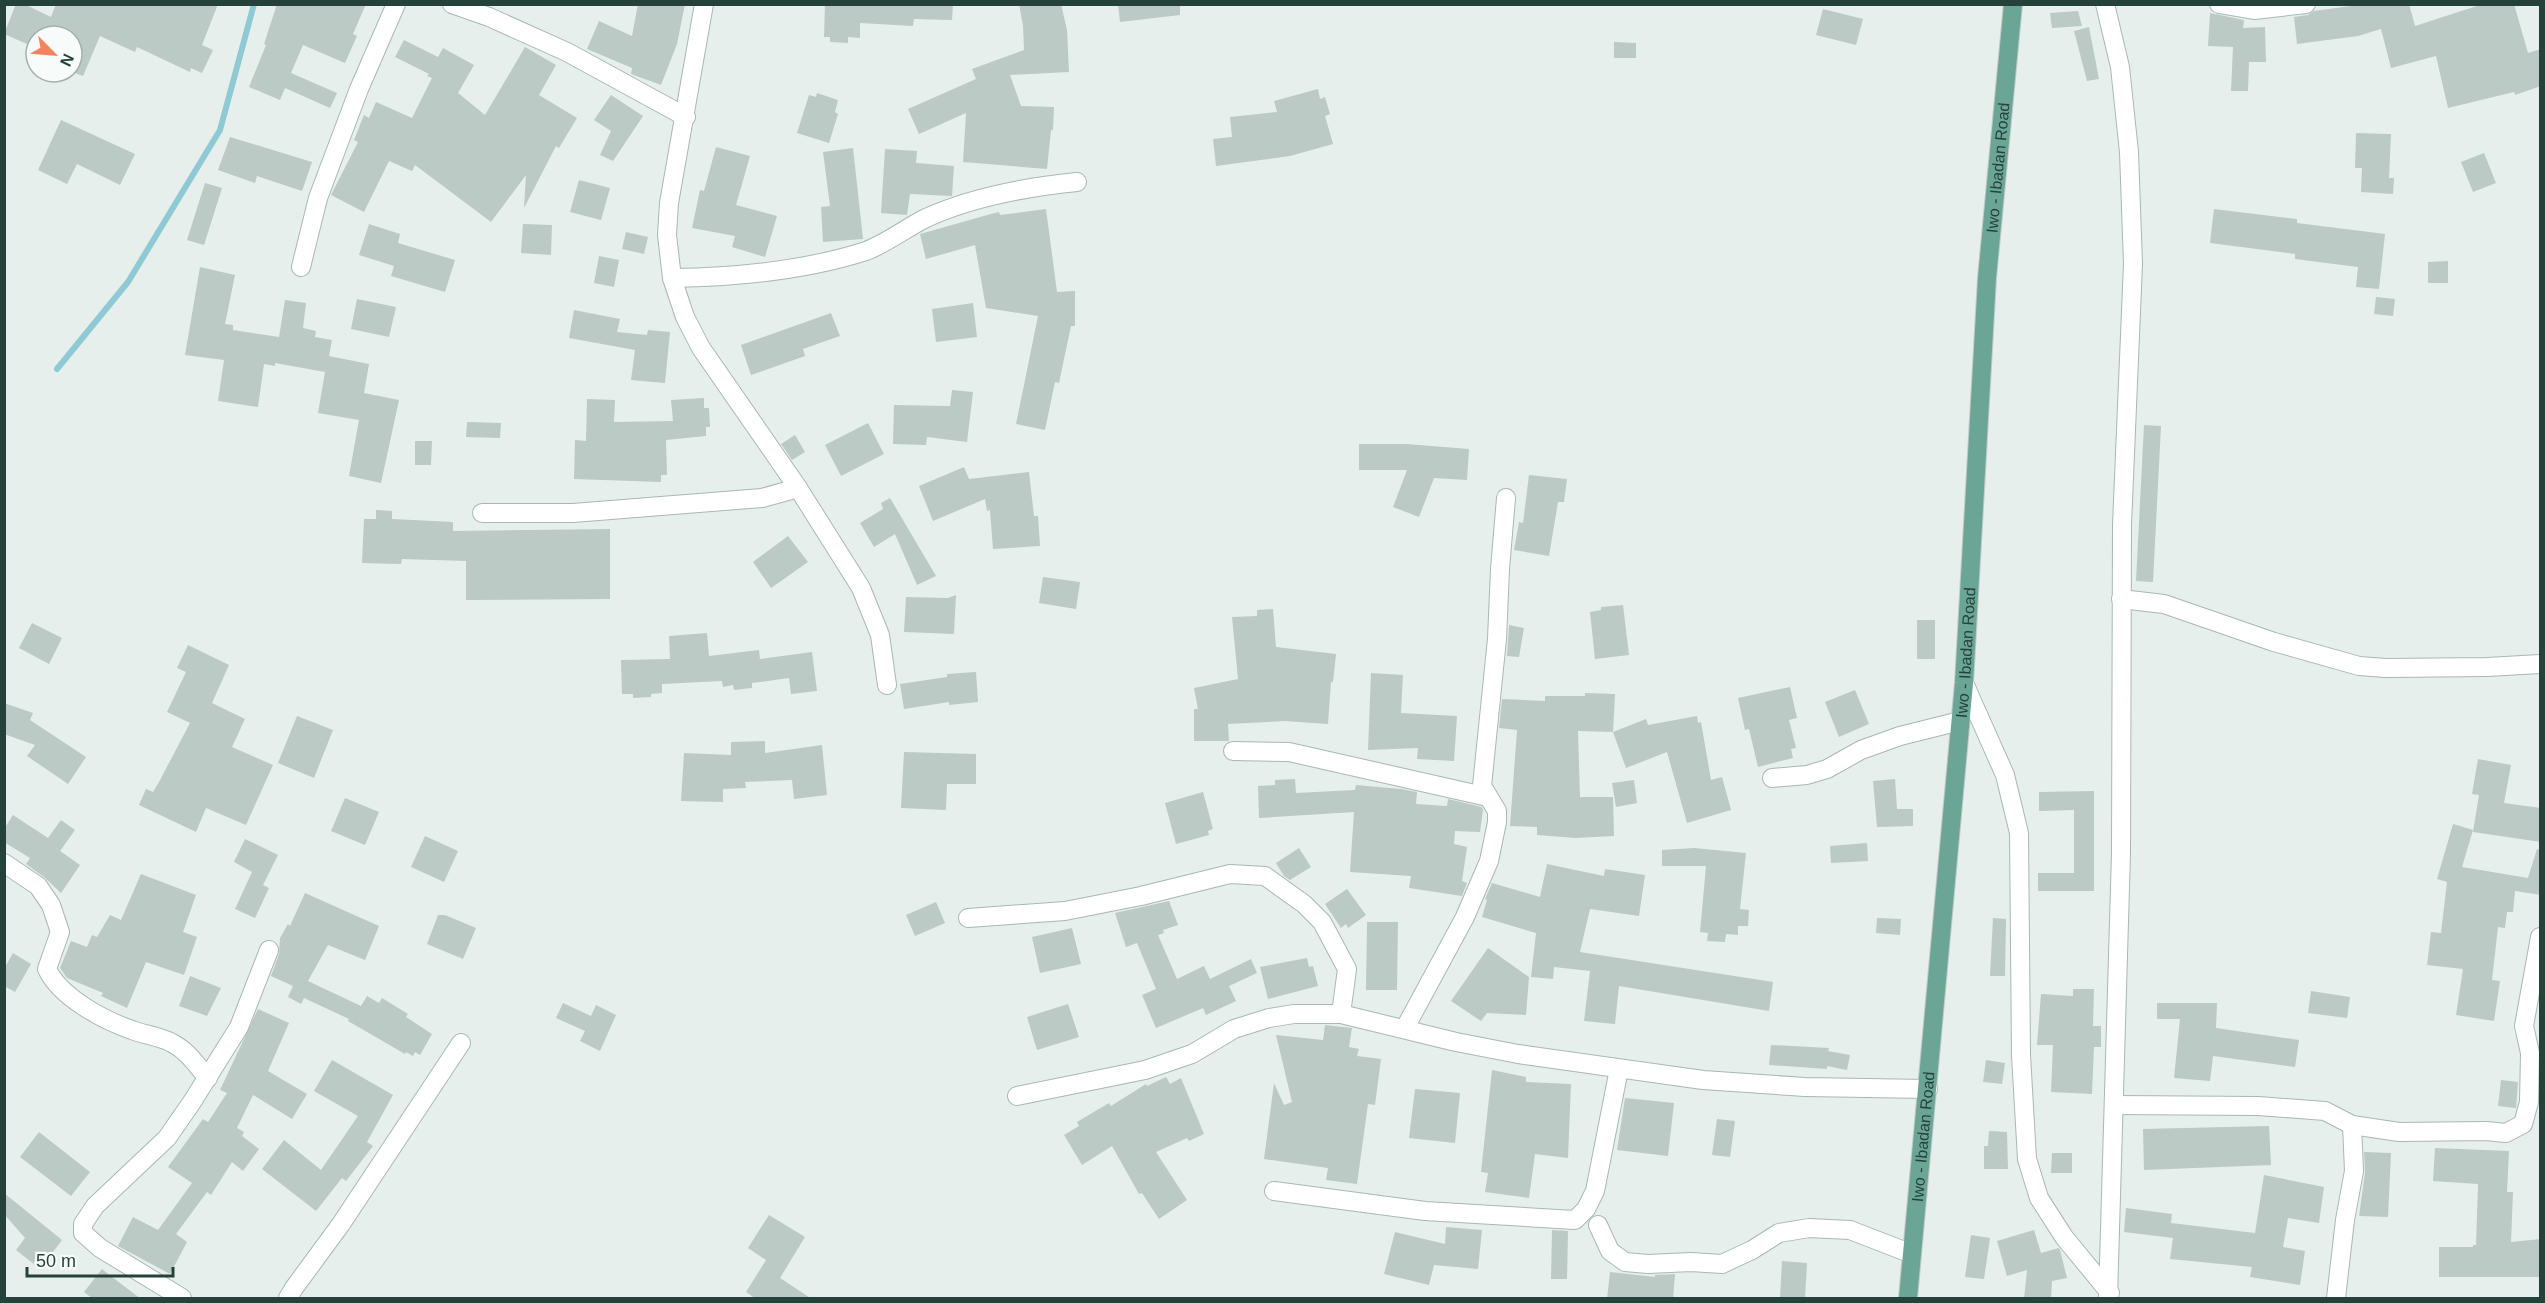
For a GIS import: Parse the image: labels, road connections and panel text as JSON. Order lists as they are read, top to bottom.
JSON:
{
  "streets": {
    "main road": ["Iwo - Ibadan Road"]
  },
  "scale_bar": "50 m",
  "north": "bottom right"
}
